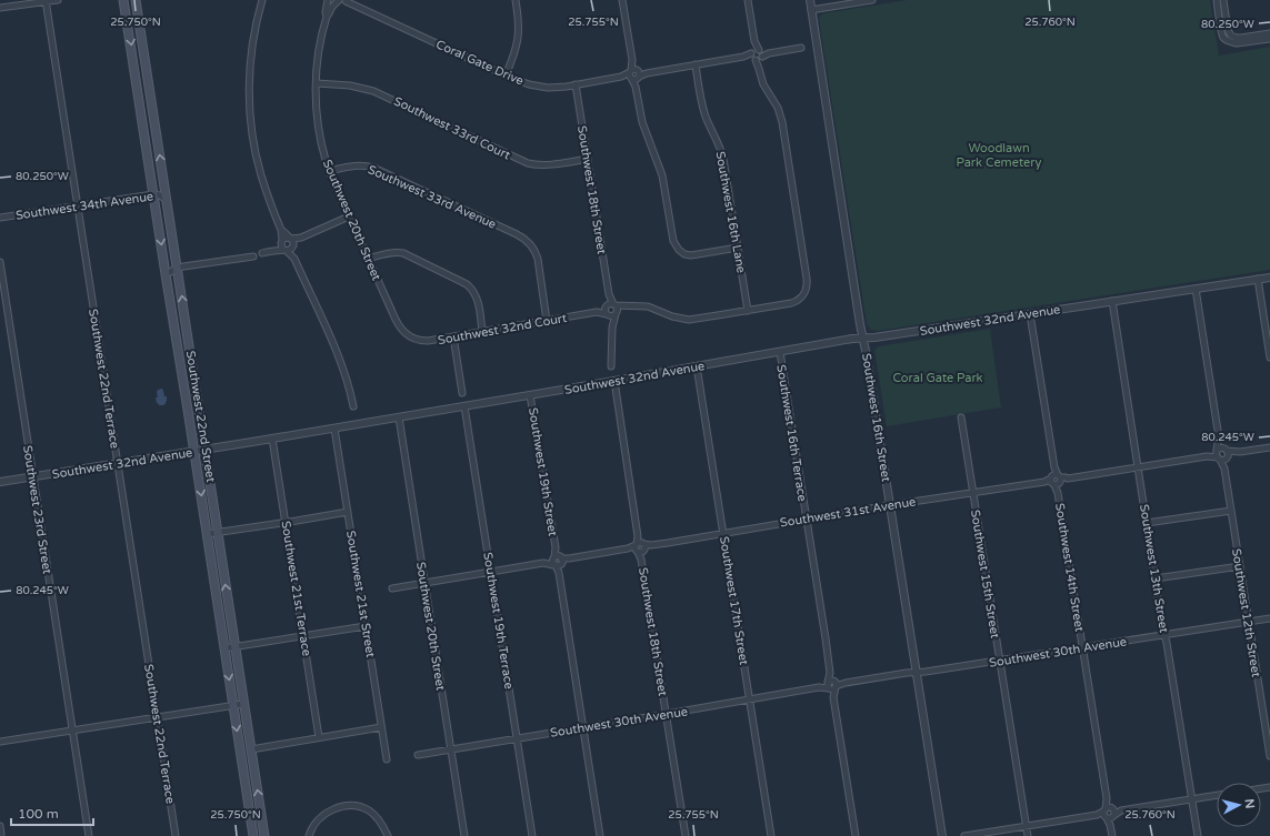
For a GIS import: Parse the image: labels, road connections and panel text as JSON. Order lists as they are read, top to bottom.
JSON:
{
  "streets": {
    "main road": ["Southwest 22nd Street"],
    "street": [
      "Coral Gate Drive",
      "Southwest 33rd Court",
      "Southwest 18th Street",
      "Southwest 33rd Avenue",
      "Southwest 34th Avenue",
      "Southwest 16th Lane",
      "Southwest 20th Street",
      "Southwest 32nd Avenue",
      "Southwest 32nd Court",
      "Southwest 22nd Terrace",
      "Southwest 16th Street",
      "Southwest 16th Terrace",
      "Southwest 19th Street",
      "Southwest 23rd Street",
      "Southwest 31st Avenue",
      "Southwest 14th Street",
      "Southwest 13th Street",
      "Southwest 15th Street",
      "Southwest 21st Terrace",
      "Southwest 21st Street",
      "Southwest 17th Street",
      "Southwest 12th Street",
      "Southwest 19th Terrace",
      "Southwest 30th Avenue"
    ]
  },
  "crossings": [
    ["Coral Gate Drive", "Southwest 18th Street"],
    ["Coral Gate Drive", "Southwest 16th Lane"],
    ["Southwest 33rd Court", "Southwest 18th Street"],
    ["Southwest 33rd Court", "Southwest 20th Street"],
    ["Southwest 18th Street", "Southwest 32nd Court"],
    ["Southwest 18th Street", "Southwest 31st Avenue"],
    ["Southwest 18th Street", "Southwest 30th Avenue"],
    ["Southwest 33rd Avenue", "Southwest 20th Street"],
    ["Southwest 33rd Avenue", "Southwest 32nd Court"],
    ["Southwest 34th Avenue", "Southwest 22nd Terrace"],
    ["Southwest 34th Avenue", "Southwest 22nd Street"],
    ["Southwest 20th Street", "Southwest 32nd Avenue"],
    ["Southwest 20th Street", "Southwest 32nd Court"],
    ["Southwest 20th Street", "Southwest 30th Avenue"],
    ["Southwest 32nd Avenue", "Southwest 22nd Terrace"],
    ["Southwest 32nd Avenue", "Southwest 22nd Street"],
    ["Southwest 32nd Avenue", "Southwest 16th Street"],
    ["Southwest 32nd Avenue", "Southwest 16th Terrace"],
    ["Southwest 32nd Avenue", "Southwest 19th Street"],
    ["Southwest 32nd Avenue", "Southwest 23rd Street"],
    ["Southwest 32nd Avenue", "Southwest 13th Street"],
    ["Southwest 32nd Avenue", "Southwest 21st Terrace"],
    ["Southwest 32nd Avenue", "Southwest 21st Street"],
    ["Southwest 32nd Avenue", "Southwest 17th Street"],
    ["Southwest 32nd Avenue", "Southwest 19th Terrace"],
    ["Southwest 16th Street", "Southwest 31st Avenue"],
    ["Southwest 16th Street", "Southwest 30th Avenue"],
    ["Southwest 16th Terrace", "Southwest 31st Avenue"],
    ["Southwest 16th Terrace", "Southwest 30th Avenue"],
    ["Southwest 31st Avenue", "Southwest 14th Street"],
    ["Southwest 31st Avenue", "Southwest 15th Street"],
    ["Southwest 31st Avenue", "Southwest 17th Street"],
    ["Southwest 14th Street", "Southwest 30th Avenue"],
    ["Southwest 13th Street", "Southwest 30th Avenue"],
    ["Southwest 15th Street", "Southwest 30th Avenue"],
    ["Southwest 17th Street", "Southwest 30th Avenue"],
    ["Southwest 12th Street", "Southwest 30th Avenue"],
    ["Southwest 19th Terrace", "Southwest 30th Avenue"]
  ],
  "parks": ["Woodlawn Park Cemetery", "Coral Gate Park"],
  "scale_bar": "100 m",
  "north": "right",
  "coordinates": [
    "25.750°N",
    "25.755°N",
    "25.760°N",
    "80.250°W",
    "80.245°W"
  ]
}
